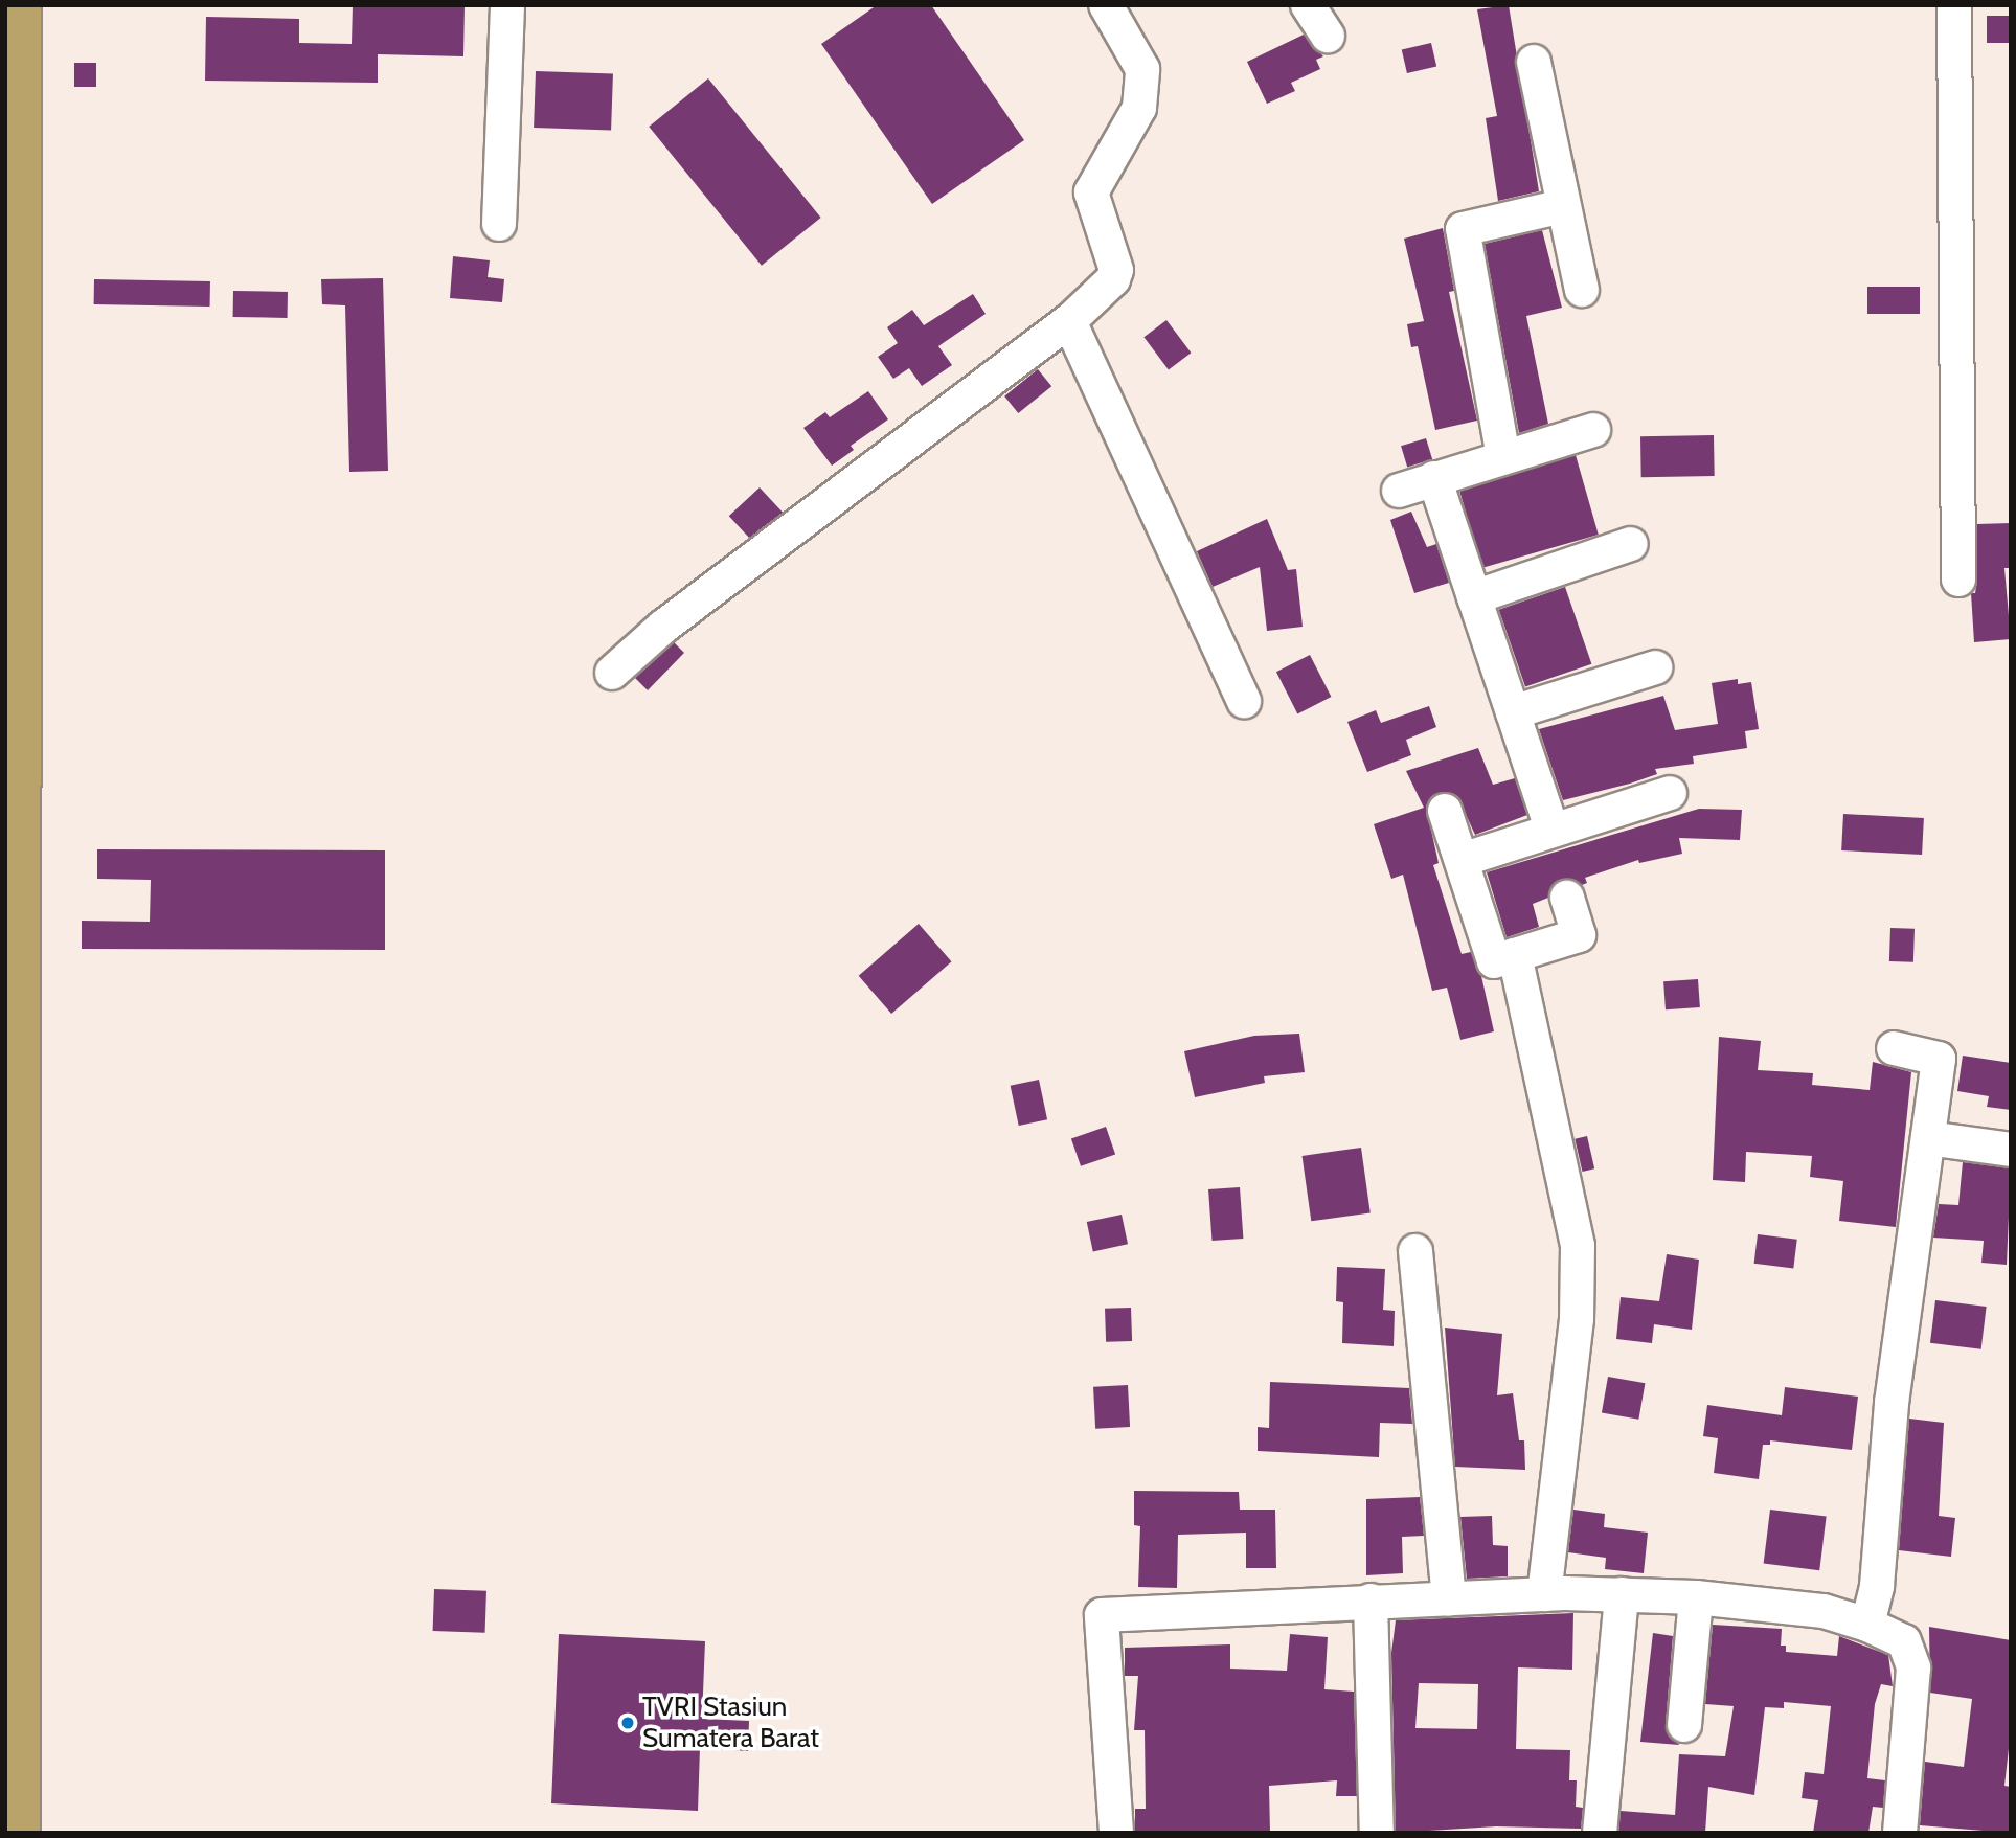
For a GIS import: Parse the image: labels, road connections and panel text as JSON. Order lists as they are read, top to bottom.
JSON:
{
  "places": ["TVRI Stasiun Sumatera Barat"]
}
